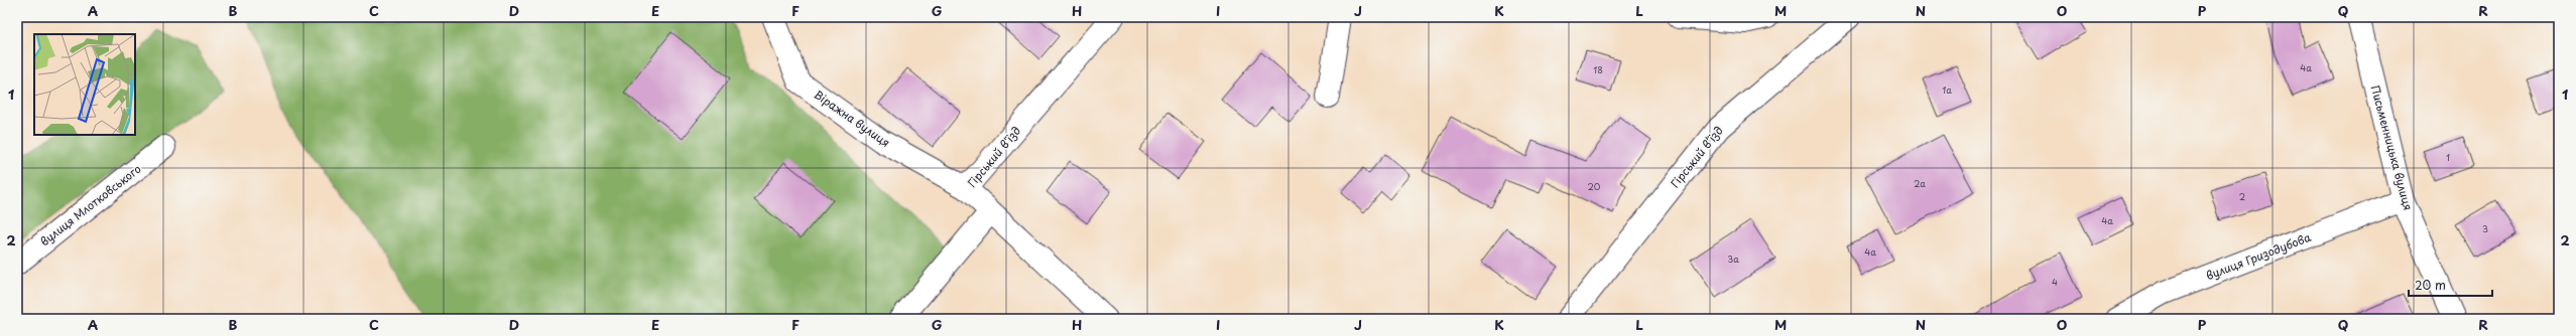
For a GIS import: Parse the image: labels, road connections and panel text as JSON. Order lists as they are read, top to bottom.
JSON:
{
  "streets": {
    "street": [
      "Віражна вулиця",
      "Письменницька вулиця",
      "Гірський в'їзд",
      "Гірський в’їзд",
      "вулиця Млотковського",
      "вулиця Гризодубова"
    ]
  },
  "crossings": [
    ["Віражна вулиця", "Гірський в'їзд"],
    ["Письменницька вулиця", "вулиця Гризодубова"]
  ],
  "house_numbers": [
    "4а",
    "18",
    "1а",
    "1",
    "2а",
    "20",
    "2",
    "4а",
    "3",
    "4а",
    "3а",
    "4"
  ],
  "scale_bar": "20 m",
  "grid": {
    "columns": [
      "A",
      "B",
      "C",
      "D",
      "E",
      "F",
      "G",
      "H",
      "I",
      "J",
      "K",
      "L",
      "M",
      "N",
      "O",
      "P",
      "Q",
      "R"
    ],
    "rows": ["1", "2"]
  }
}
